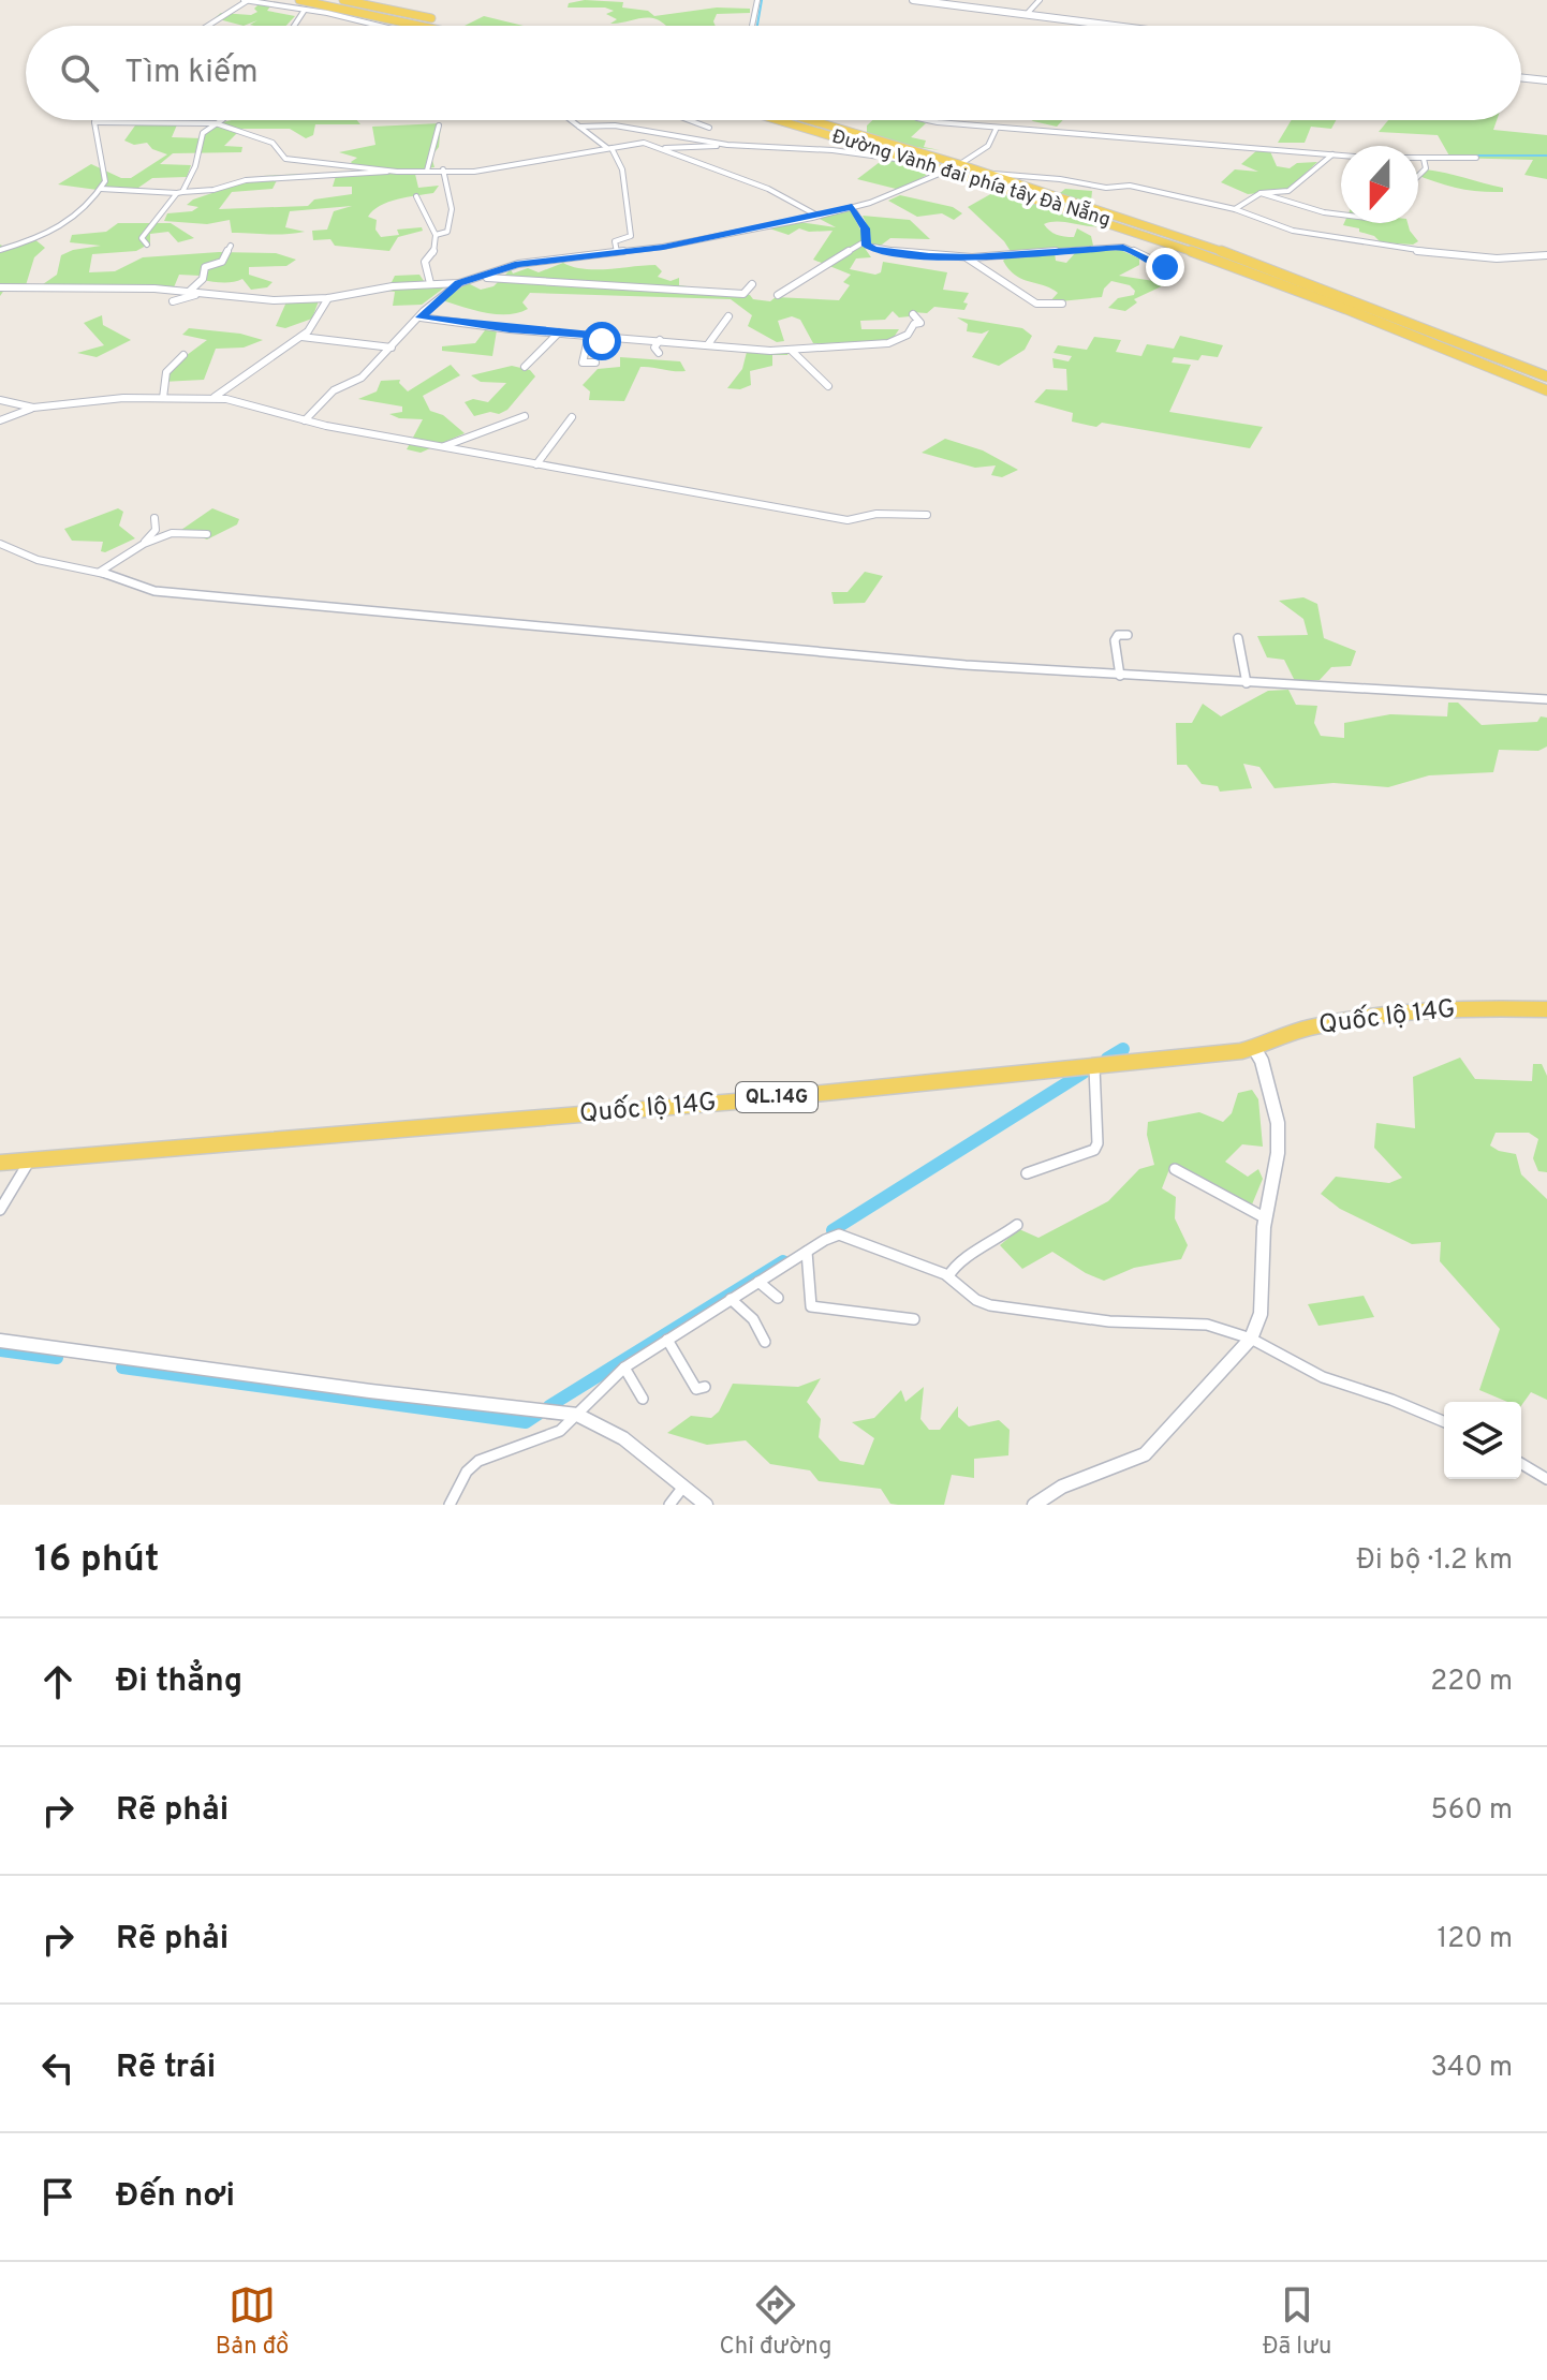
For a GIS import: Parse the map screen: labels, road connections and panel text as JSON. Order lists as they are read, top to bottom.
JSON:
{
  "streets": {
    "main road": ["Đường Vành đai phía tây Đà Nẵng", "Quốc lộ 14G", "QL.14G"]
  },
  "north": "bottom",
  "page": {
    "search": "Tìm kiếm",
    "heading": ["16 phút", "Đi bộ · 1.2 km"],
    "list": [
      ["Đi thẳng", "220 m"],
      ["Rẽ phải", "560 m"],
      ["Rẽ phải", "120 m"],
      ["Rẽ trái", "340 m"],
      "Đến nơi"
    ],
    "nav": ["Bản đồ", "Chỉ đường", "Đã lưu"]
  }
}
